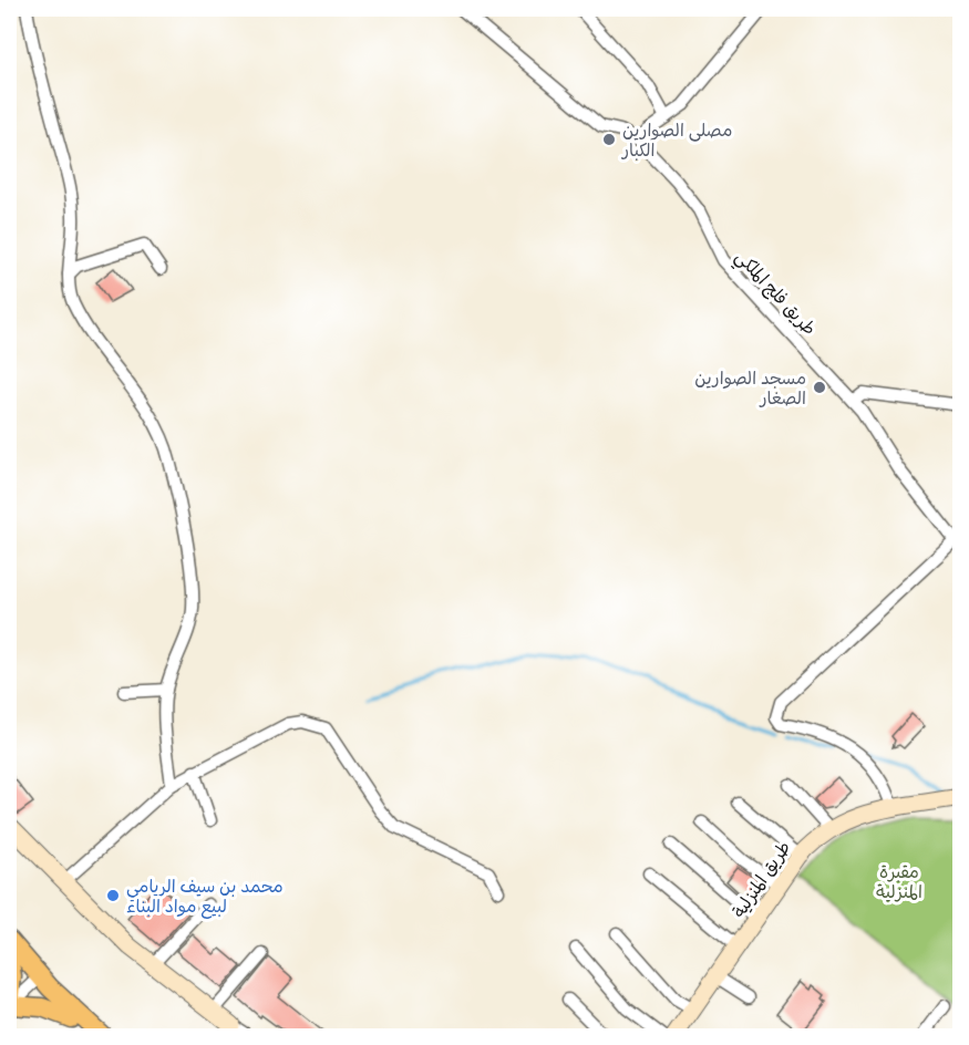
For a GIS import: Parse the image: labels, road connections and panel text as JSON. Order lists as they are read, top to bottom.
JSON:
{
  "streets": {
    "street": ["طريق فلج الملكي", "طريق المنزلية"]
  },
  "parks": ["مقبرة المنزلية"],
  "places": ["مصلى الصوارين الكبار", "مسجد الصوارين الصغار", "محمد بن سيف الريامي لبيع مواد البناء"]
}
